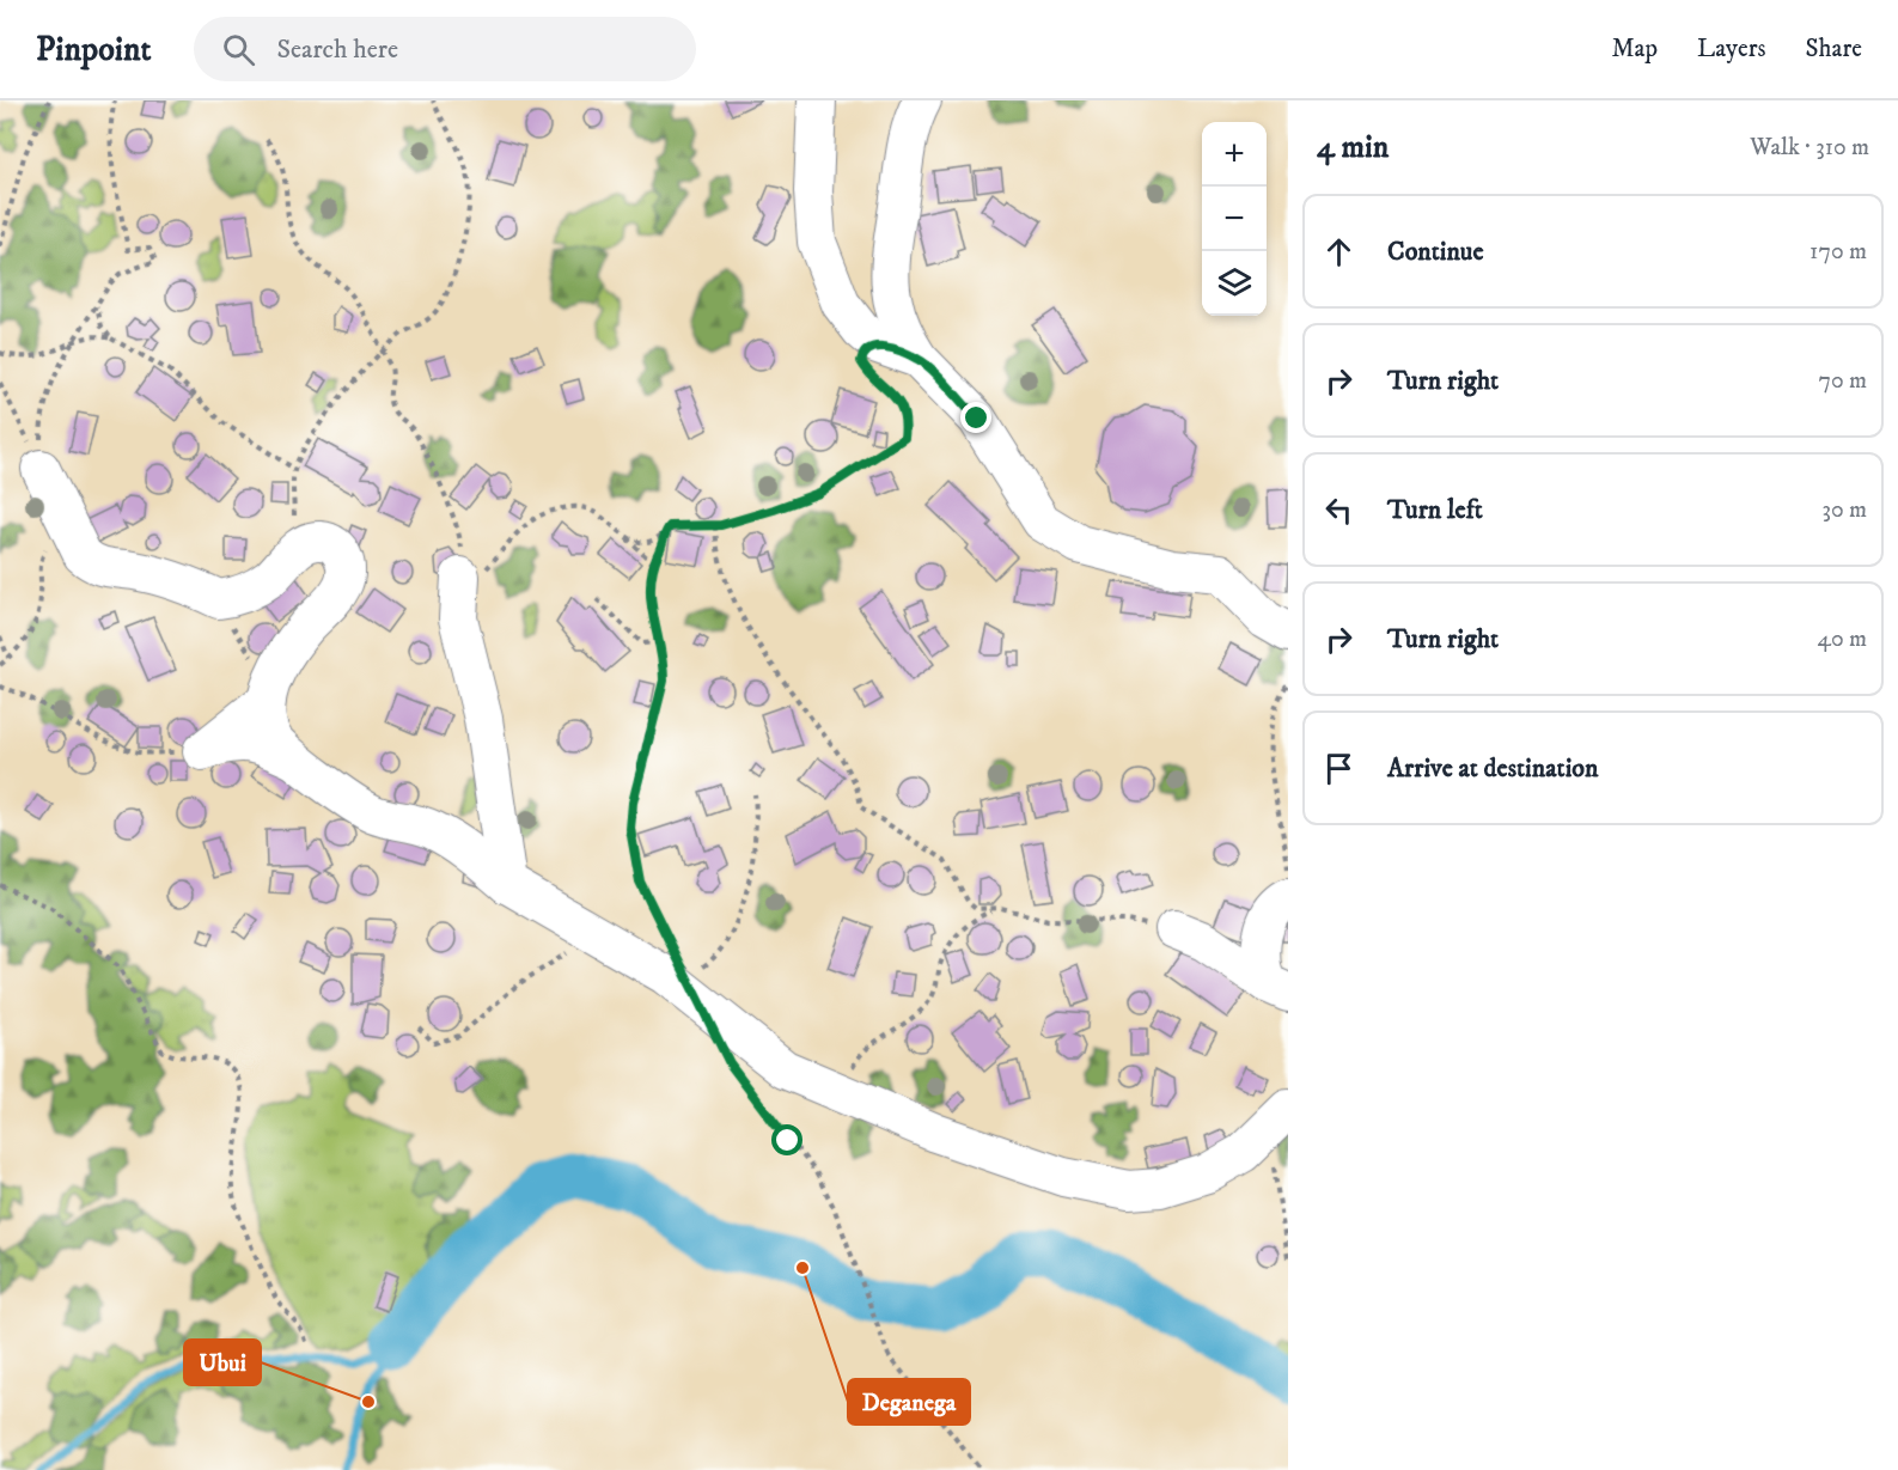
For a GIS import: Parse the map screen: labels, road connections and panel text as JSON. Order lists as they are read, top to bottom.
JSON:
{
  "places": ["Deganega", "Ubui"],
  "page": {
    "header": "Pinpoint",
    "search": "Search here",
    "nav": ["Map", "Layers", "Share"],
    "heading": ["4 min", "Walk · 310 m"],
    "map_buttons": ["+", "−"],
    "list": [
      ["Continue", "170 m"],
      ["Turn right", "70 m"],
      ["Turn left", "30 m"],
      ["Turn right", "40 m"],
      "Arrive at destination"
    ]
  }
}
